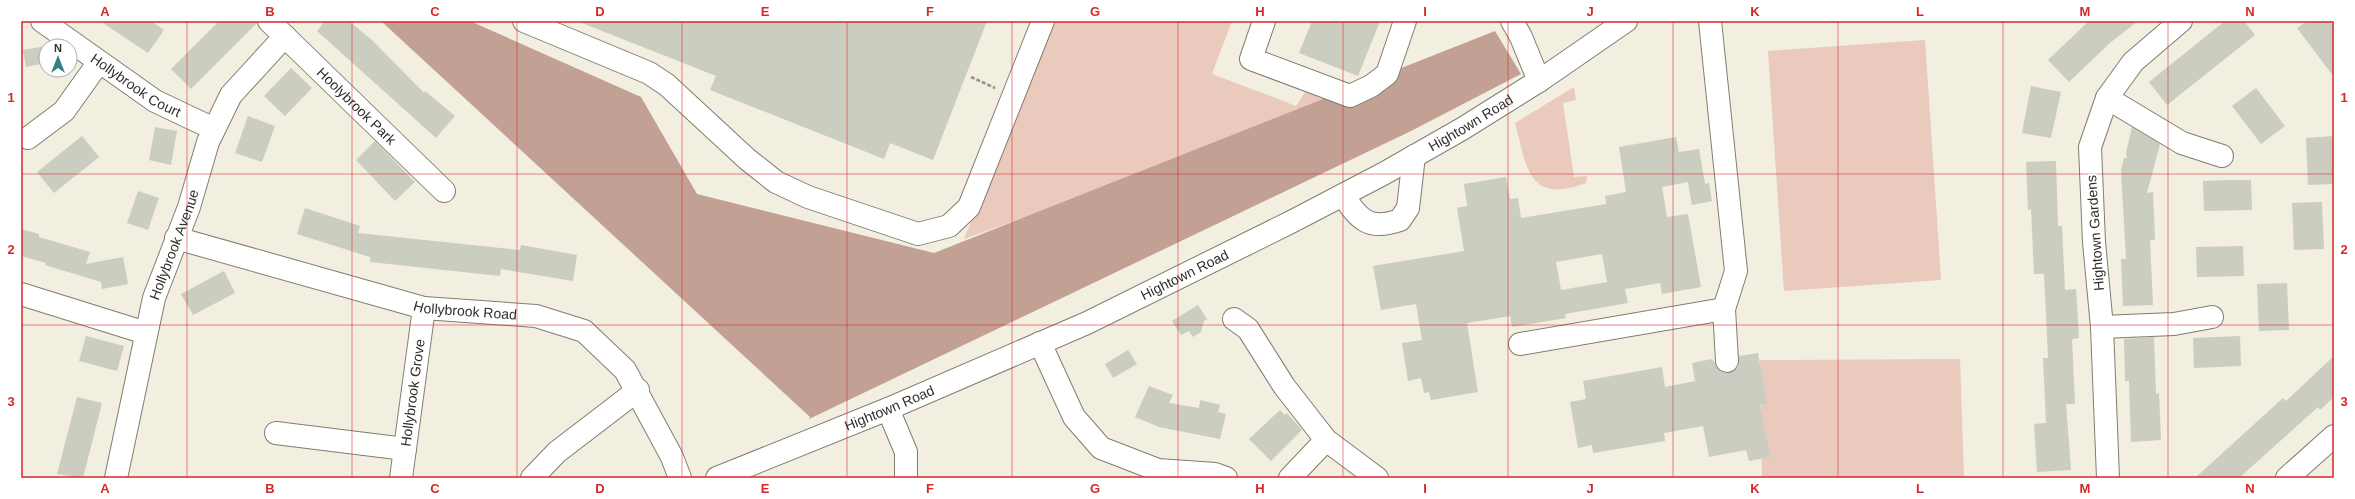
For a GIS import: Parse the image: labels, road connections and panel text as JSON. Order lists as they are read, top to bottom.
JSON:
{
  "streets": {
    "street": [
      "Hollybrook Court",
      "Hoolybrook Park",
      "Hightown Road",
      "Hightown Gardens",
      "Hollybrook Avenue",
      "Hollybrook Road",
      "Hollybrook Grove"
    ]
  },
  "crossings": [
    ["Hollybrook Court", "Hollybrook Avenue"],
    ["Hoolybrook Park", "Hollybrook Avenue"],
    ["Hollybrook Avenue", "Hollybrook Road"],
    ["Hollybrook Road", "Hollybrook Grove"]
  ],
  "north": "top",
  "grid": {
    "columns": [
      "A",
      "B",
      "C",
      "D",
      "E",
      "F",
      "G",
      "H",
      "I",
      "J",
      "K",
      "L",
      "M",
      "N"
    ],
    "rows": ["1", "2", "3"]
  }
}
